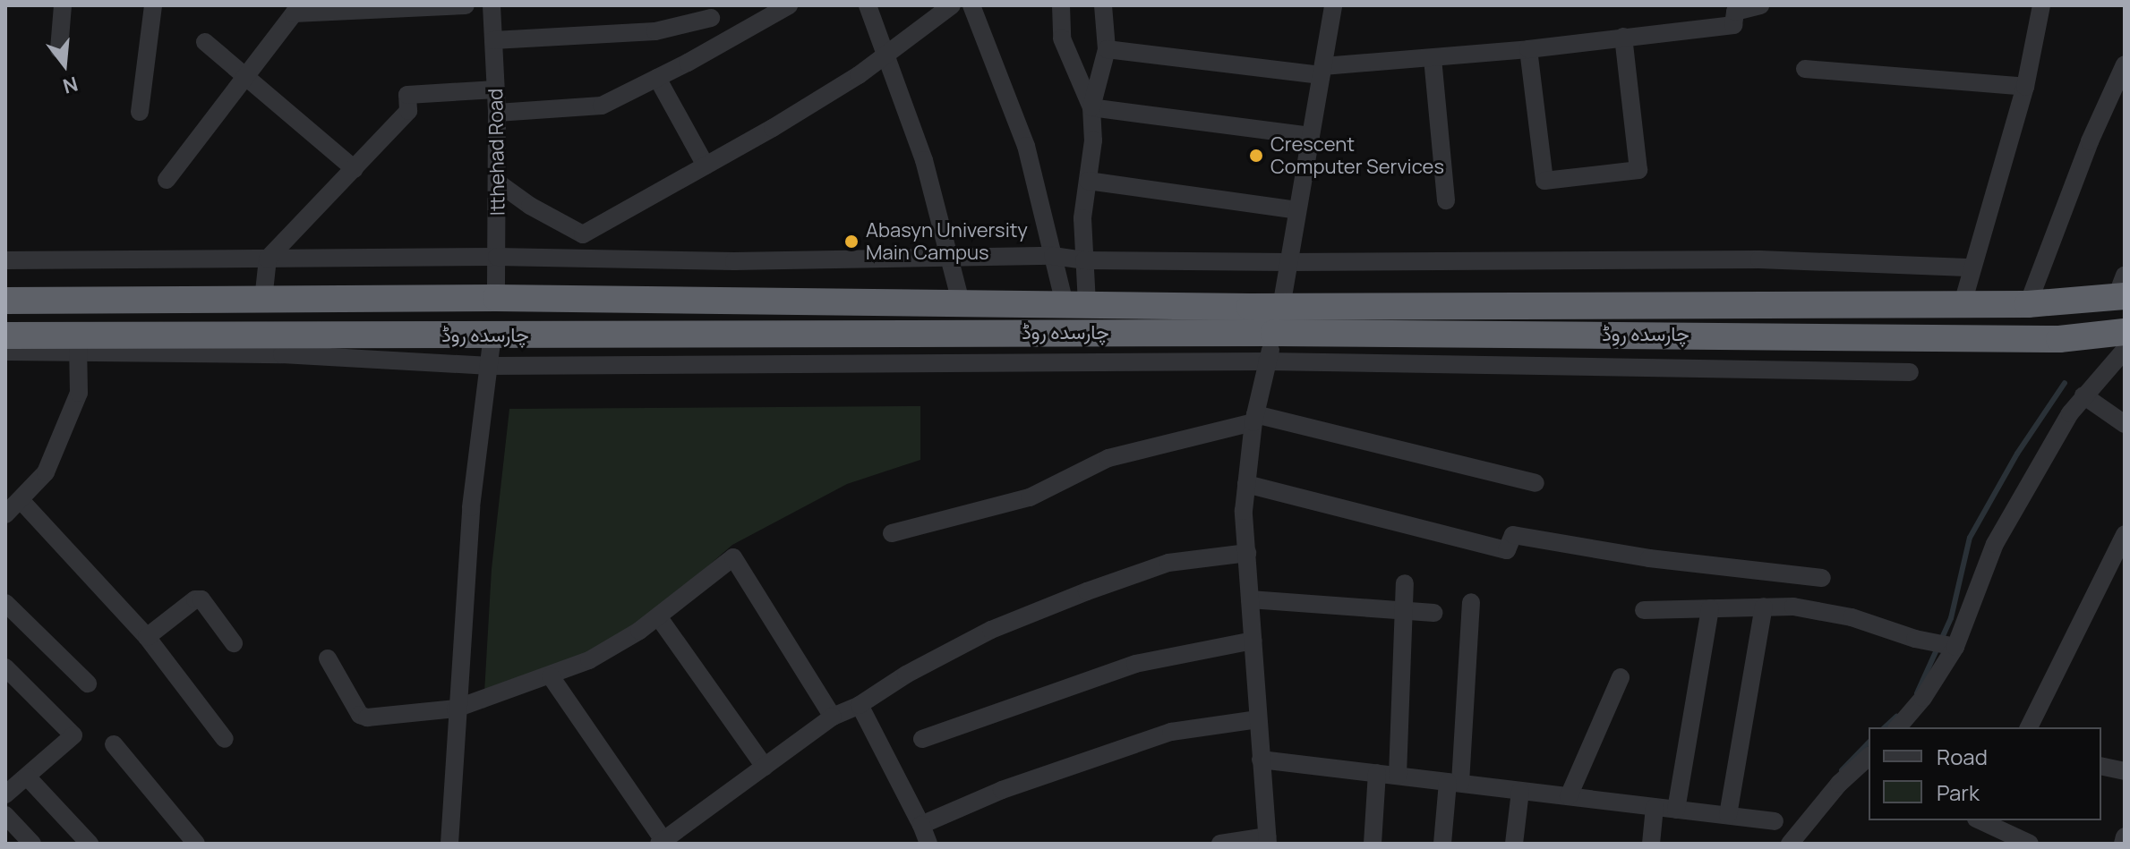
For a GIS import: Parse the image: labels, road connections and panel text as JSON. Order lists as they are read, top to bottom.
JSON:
{
  "streets": {
    "highway": ["چارسدہ روڈ"],
    "street": ["Itthehad Road"]
  },
  "crossings": [
    ["Itthehad Road", "چارسدہ روڈ"]
  ],
  "places": ["Crescent Computer Services", "Abasyn University Main Campus"],
  "legend": ["Road", "Park"],
  "north": "bottom"
}
